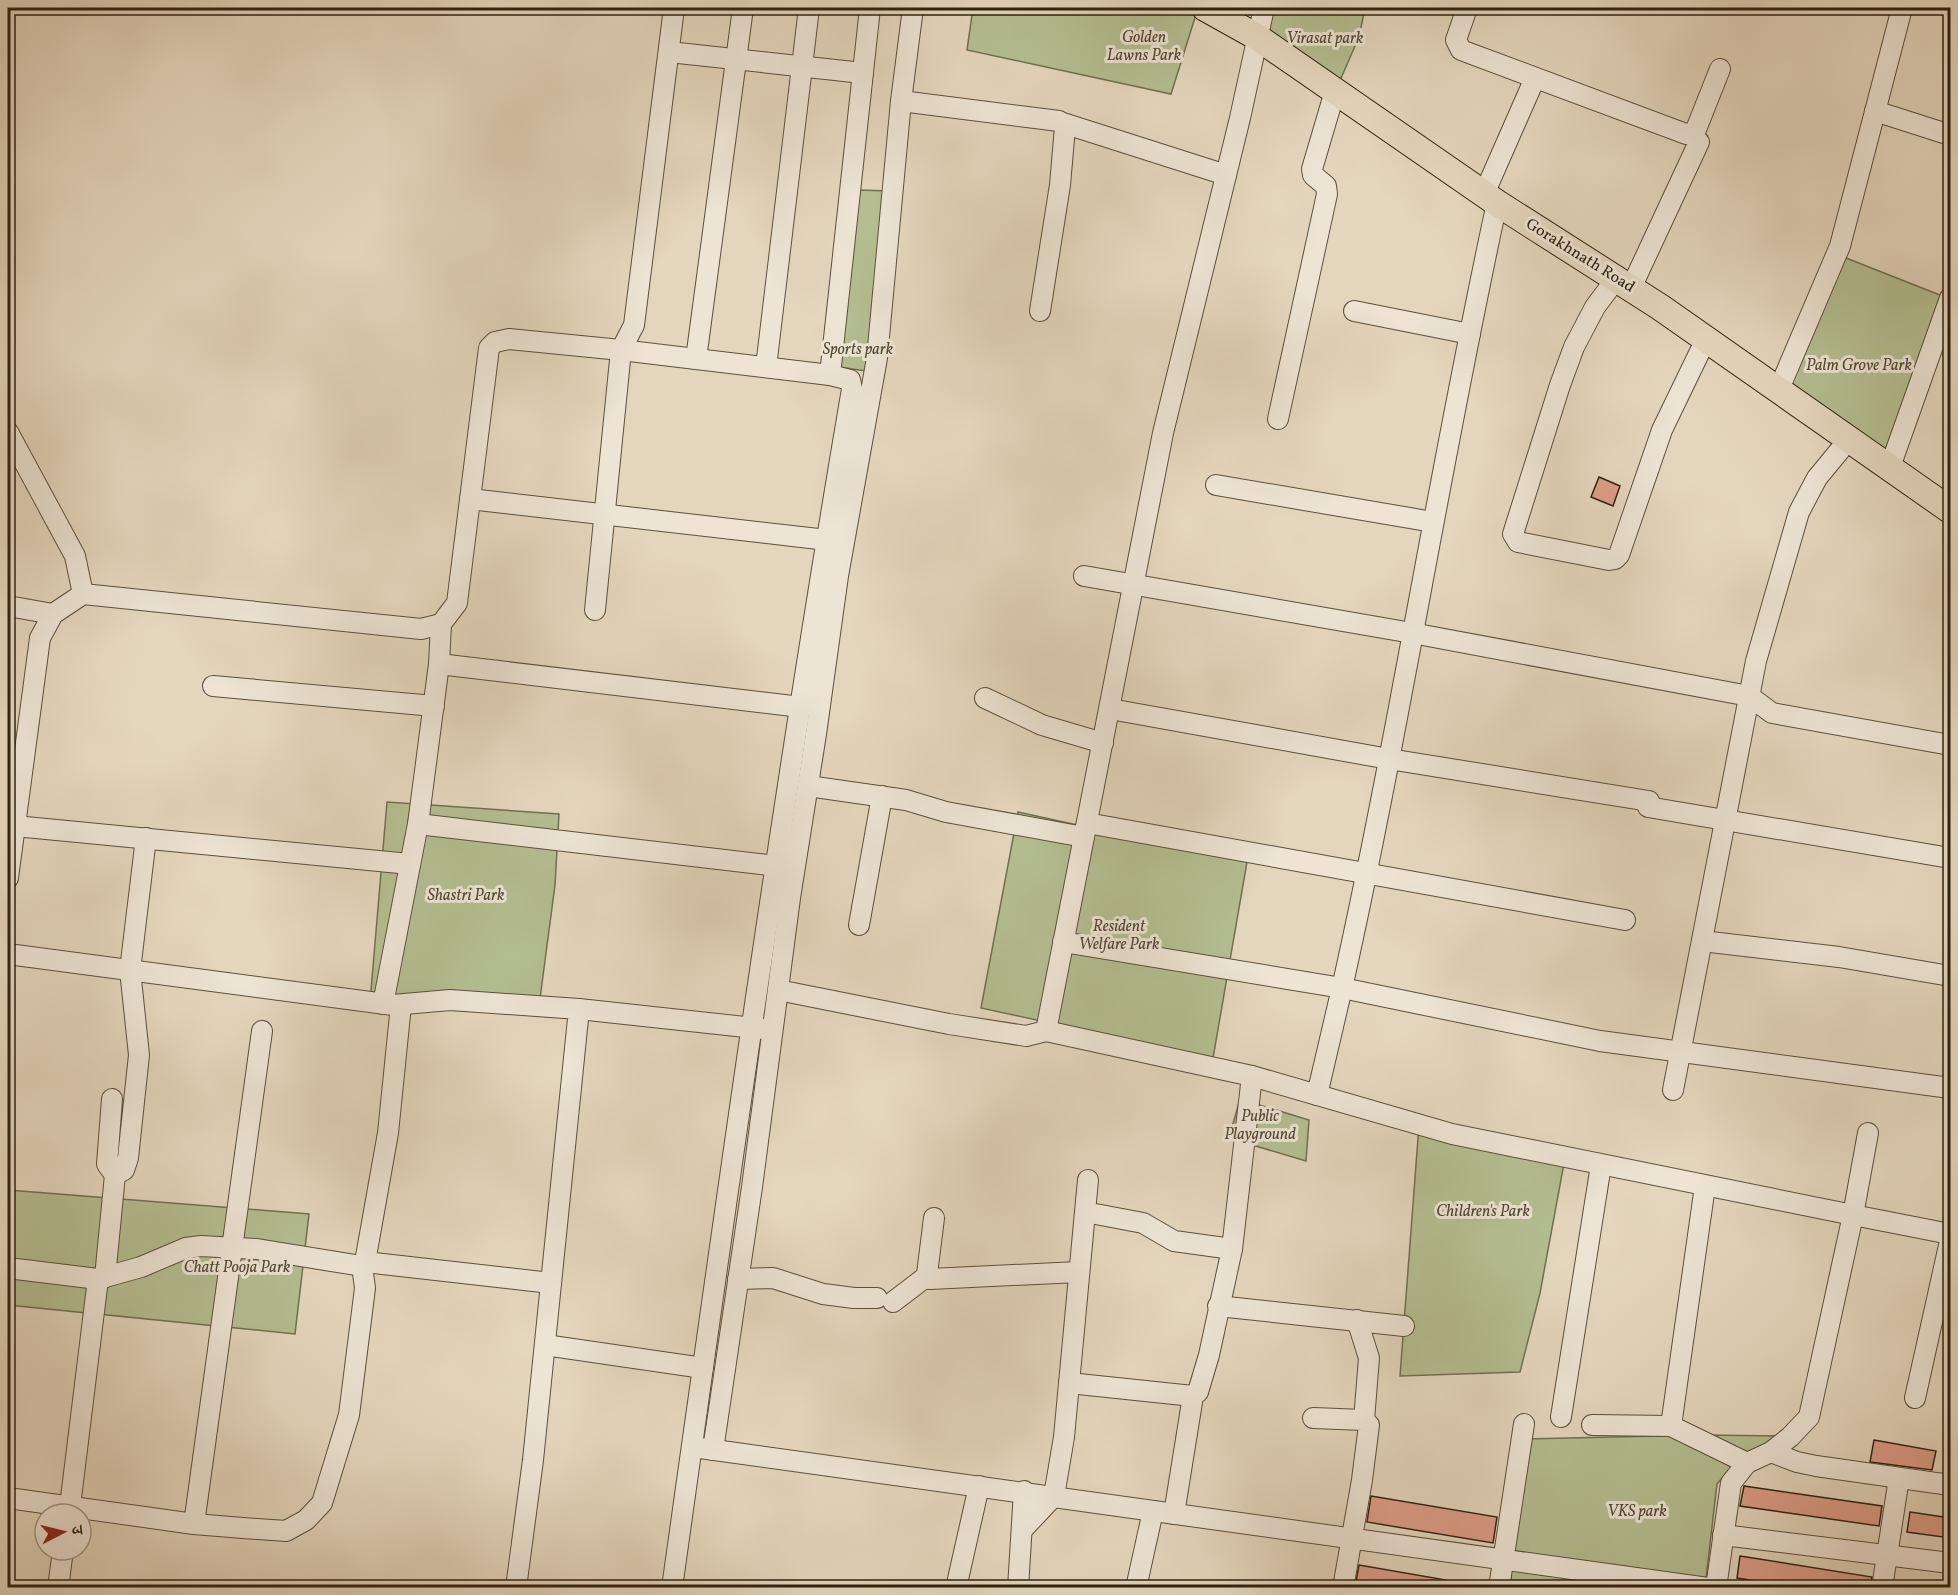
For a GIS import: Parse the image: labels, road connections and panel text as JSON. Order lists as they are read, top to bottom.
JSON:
{
  "streets": {
    "main road": ["Gorakhnath Road"]
  },
  "parks": [
    "Golden Lawns Park",
    "Virasat park",
    "Sports park",
    "Palm Grove Park",
    "Shastri Park",
    "Resident Welfare Park",
    "Public Playground",
    "Children's Park",
    "Chatt Pooja Park",
    "VKS park"
  ],
  "north": "right"
}
